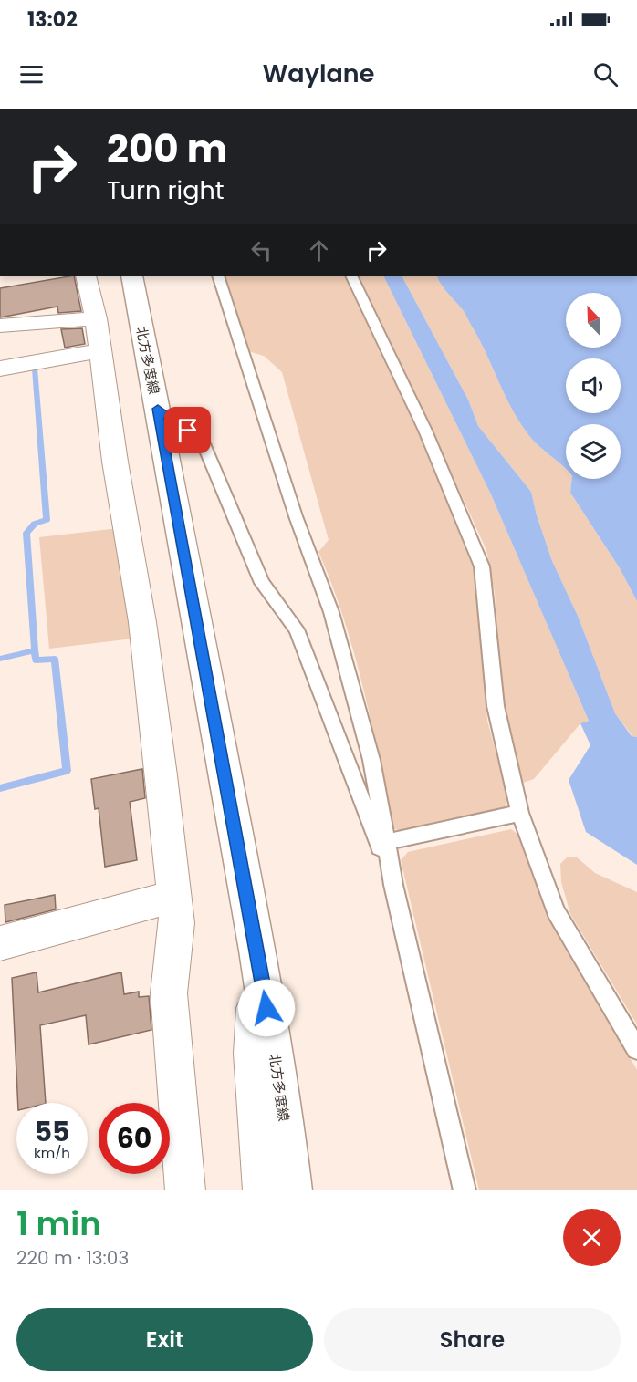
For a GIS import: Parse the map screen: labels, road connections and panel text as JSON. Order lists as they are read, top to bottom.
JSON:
{
  "streets": {
    "main road": ["北方多度線"]
  },
  "north": "top left",
  "page": {
    "status": "13:02",
    "header": "Waylane",
    "turn": ["200 m", "Turn right"],
    "speed": "55 km/h",
    "limit": "60",
    "heading": ["1 min", "220 m · 13:03"],
    "buttons": ["Exit", "Share"]
  }
}
